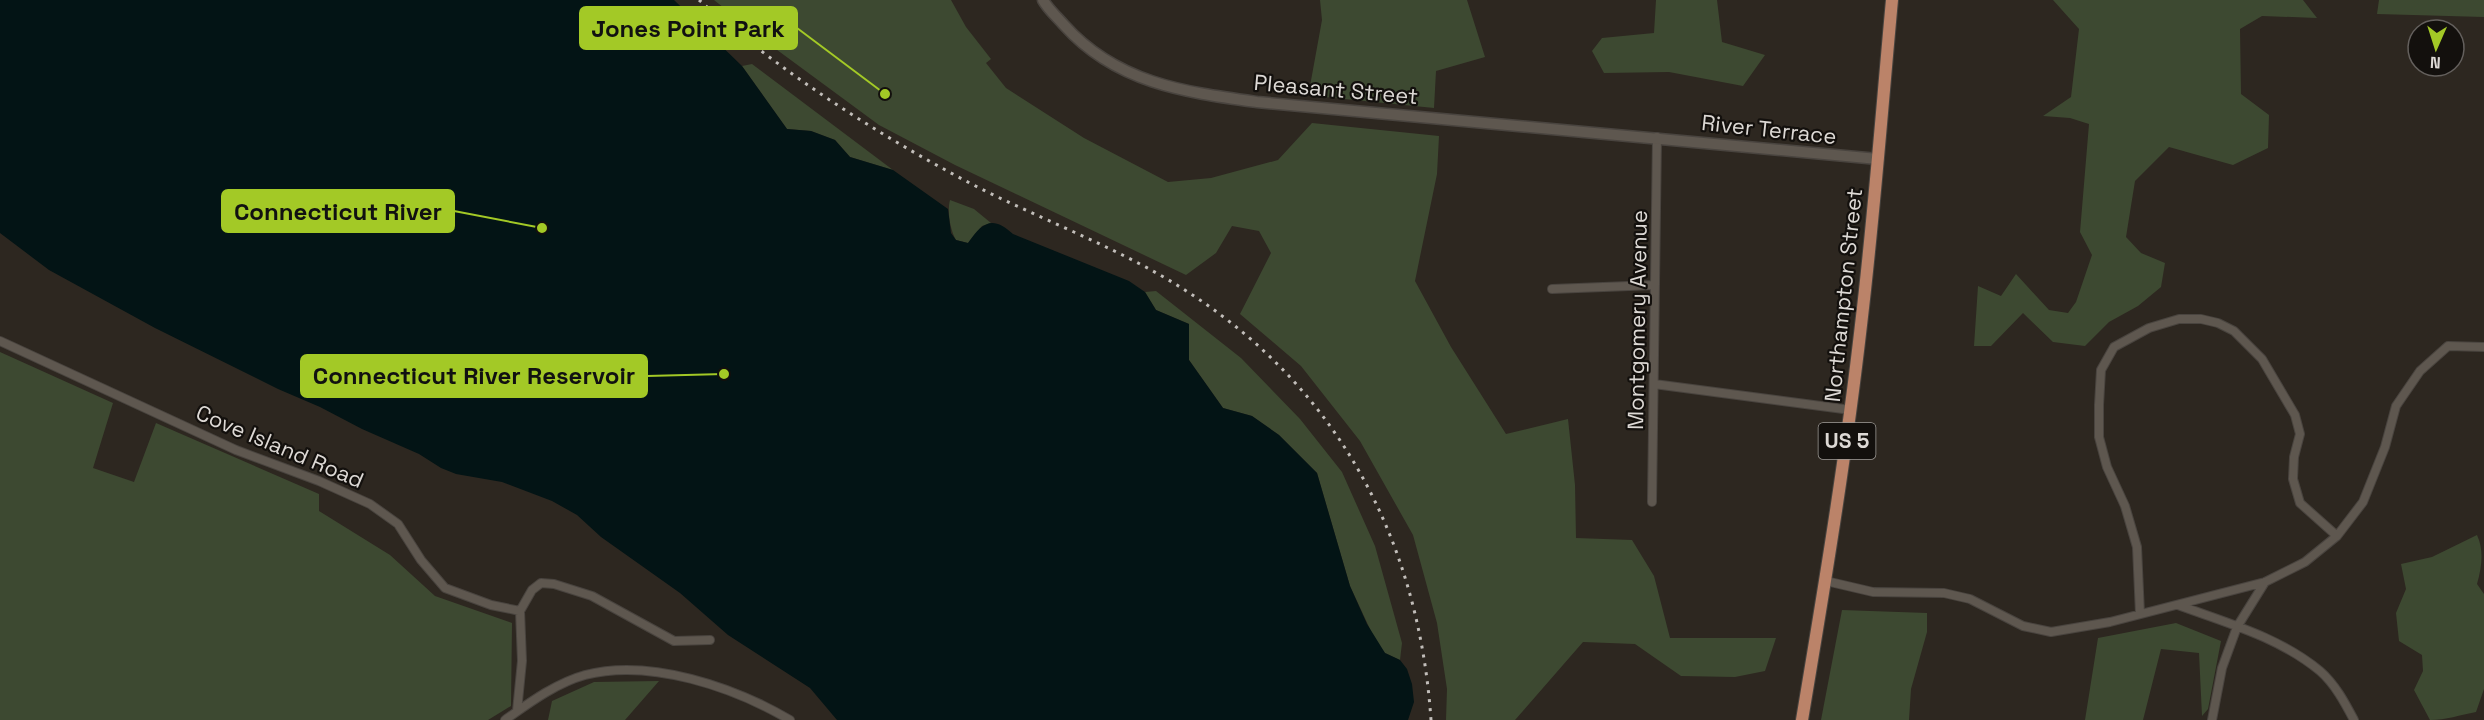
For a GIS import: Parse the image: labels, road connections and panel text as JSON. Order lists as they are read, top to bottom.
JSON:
{
  "streets": {
    "main road": ["Northampton Street", "US 5"],
    "street": [
      "Pleasant Street",
      "River Terrace",
      "Montgomery Avenue",
      "Cove Island Road"
    ]
  },
  "crossings": [
    ["Pleasant Street", "River Terrace"],
    ["Pleasant Street", "Montgomery Avenue"],
    ["River Terrace", "Northampton Street"],
    ["River Terrace", "Montgomery Avenue"],
    ["River Terrace", "US 5"],
    ["Northampton Street", "US 5"]
  ],
  "places": ["Jones Point Park", "Connecticut River", "Connecticut River Reservoir"],
  "north": "bottom"
}
